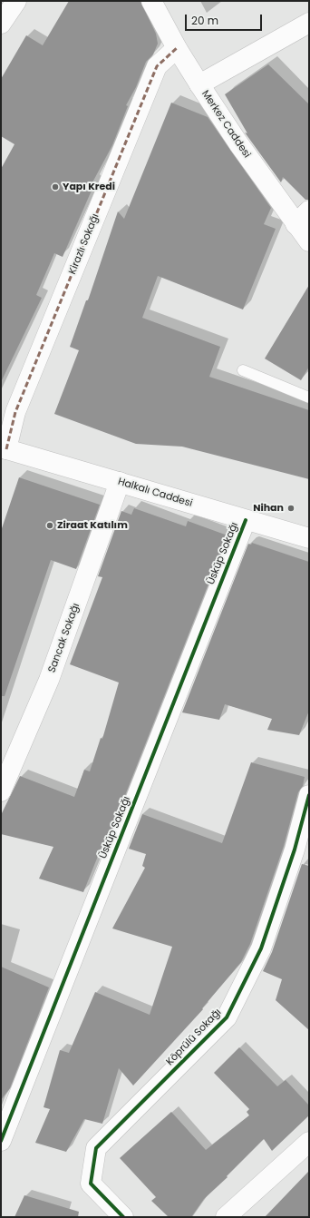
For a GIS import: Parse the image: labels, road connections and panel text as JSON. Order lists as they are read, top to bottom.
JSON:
{
  "streets": {
    "street": [
      "Merkez Caddesi",
      "Kirazlı Sokağı",
      "Halkalı Caddesi",
      "Üsküp Sokağı",
      "Sancak Sokağı",
      "Köprülü Sokağı"
    ]
  },
  "crossings": [
    ["Merkez Caddesi", "Kirazlı Sokağı"],
    ["Kirazlı Sokağı", "Halkalı Caddesi"],
    ["Halkalı Caddesi", "Üsküp Sokağı"],
    ["Halkalı Caddesi", "Sancak Sokağı"]
  ],
  "places": ["Yapı Kredi", "Nihan", "Ziraat Katılım"],
  "scale_bar": "20 m"
}
